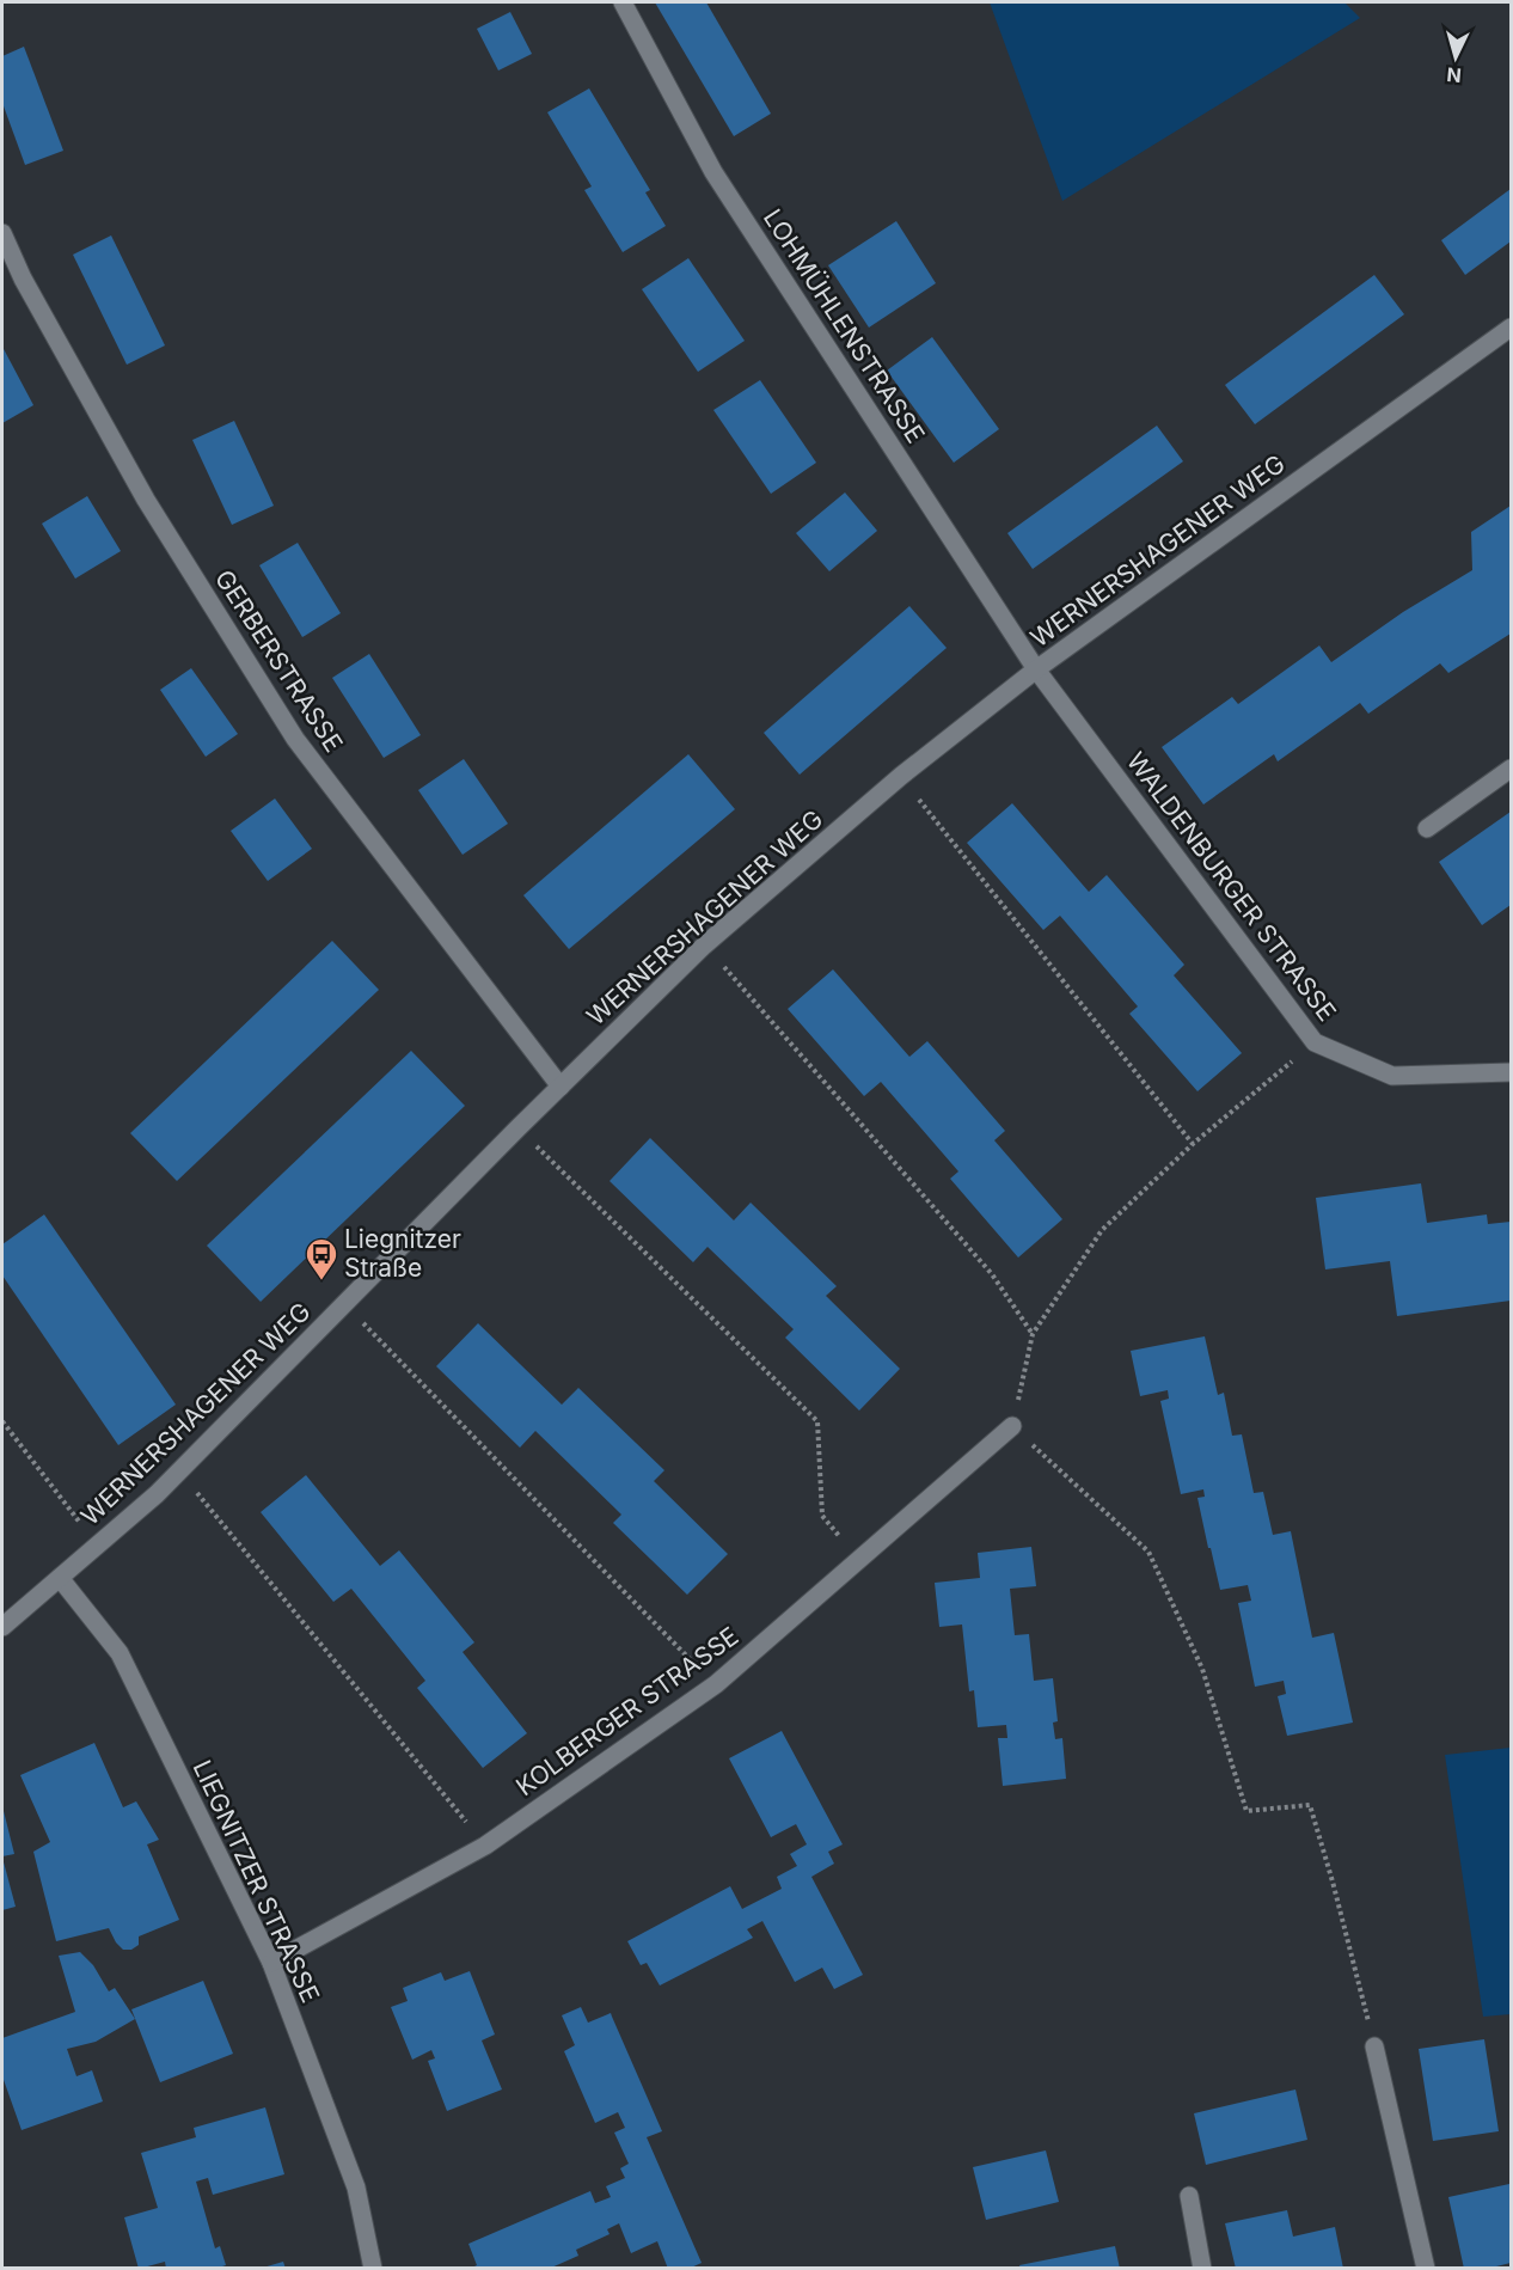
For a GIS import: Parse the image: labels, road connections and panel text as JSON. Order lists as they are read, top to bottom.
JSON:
{
  "streets": {
    "street": [
      "LOHMÜHLENSTRASSE",
      "WERNERSHAGENER WEG",
      "GERBERSTRASSE",
      "WALDENBURGER STRASSE",
      "KOLBERGER STRASSE",
      "LIEGNITZER STRASSE"
    ]
  },
  "crossings": [
    ["LOHMÜHLENSTRASSE", "WERNERSHAGENER WEG"],
    ["LOHMÜHLENSTRASSE", "WALDENBURGER STRASSE"],
    ["WERNERSHAGENER WEG", "GERBERSTRASSE"],
    ["WERNERSHAGENER WEG", "WALDENBURGER STRASSE"],
    ["WERNERSHAGENER WEG", "LIEGNITZER STRASSE"],
    ["KOLBERGER STRASSE", "LIEGNITZER STRASSE"]
  ],
  "places": {
    "bus stop": ["Liegnitzer Straße"]
  },
  "north": "bottom"
}
